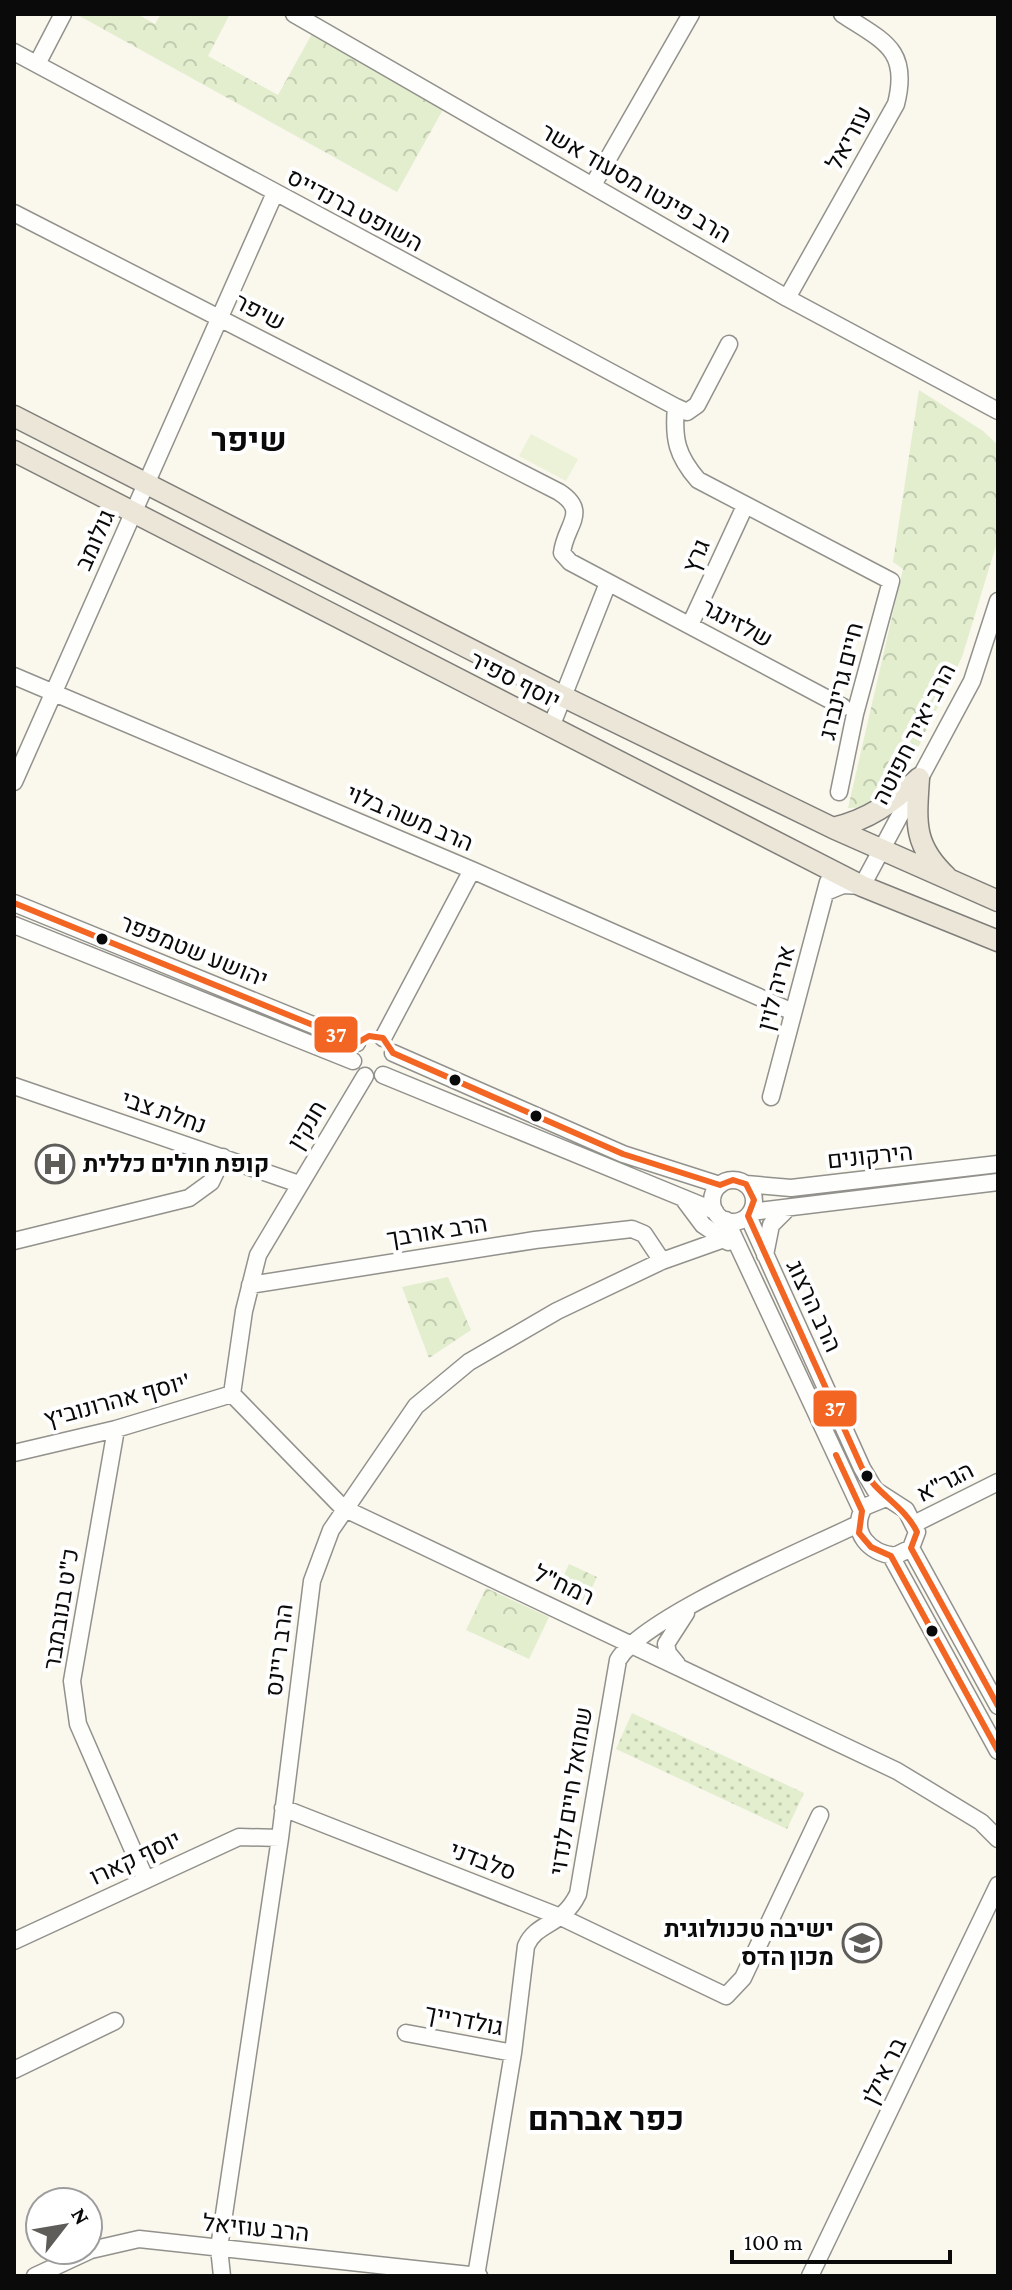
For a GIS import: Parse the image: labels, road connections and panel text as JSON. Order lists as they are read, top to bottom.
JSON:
{
  "streets": {
    "main road": ["יוסף ספיר"],
    "street": [
      "עזריאל",
      "הרב פינטו מסעוד אשר",
      "השופט ברנדייס",
      "שיפר",
      "גולומב",
      "גרץ",
      "שלזינגר",
      "חיים גרינברג",
      "הרב יאיר חפוטה",
      "הרב משה בלוי",
      "יהושע שטמפפר",
      "אריה לוין",
      "נחלת צבי",
      "חנקין",
      "הירקונים",
      "הרב אורבך",
      "הרב הרצוג",
      "יוסף אהרונוביץ'",
      "הגר\"א",
      "רמח\"ל",
      "כ\"ט בנובמבר",
      "הרב ריינס",
      "שמואל חיים לנדוי",
      "יוסף קארו",
      "סלבדני",
      "גולדרייך",
      "בר אילן",
      "הרב עוזיאל"
    ]
  },
  "crossings": [
    ["עזריאל", "הרב פינטו מסעוד אשר"],
    ["השופט ברנדייס", "גולומב"],
    ["שיפר", "גולומב"],
    ["שיפר", "שלזינגר"],
    ["גולומב", "יוסף ספיר"],
    ["גולומב", "הרב משה בלוי"],
    ["גרץ", "שלזינגר"],
    ["גרץ", "חיים גרינברג"],
    ["יוסף ספיר", "הרב יאיר חפוטה"],
    ["יוסף ספיר", "אריה לוין"],
    ["יהושע שטמפפר", "חנקין"],
    ["נחלת צבי", "חנקין"],
    ["חנקין", "הרב אורבך"],
    ["הירקונים", "הרב הרצוג"],
    ["הרב אורבך", "הרב ריינס"],
    ["הרב הרצוג", "הגר\"א"],
    ["הרב הרצוג", "שמואל חיים לנדוי"],
    ["יוסף אהרונוביץ'", "רמח\"ל"],
    ["יוסף אהרונוביץ'", "כ\"ט בנובמבר"],
    ["הגר\"א", "שמואל חיים לנדוי"],
    ["רמח\"ל", "הרב ריינס"],
    ["רמח\"ל", "שמואל חיים לנדוי"],
    ["כ\"ט בנובמבר", "יוסף קארו"],
    ["הרב ריינס", "יוסף קארו"],
    ["הרב ריינס", "סלבדני"],
    ["הרב ריינס", "הרב עוזיאל"],
    ["שמואל חיים לנדוי", "סלבדני"]
  ],
  "districts": ["שיפר", "כפר אברהם"],
  "places": {
    "hospital": ["קופת חולים כללית"],
    "school or university": ["ישיבה טכנולוגית מכון הדס"]
  },
  "lines": ["transit line 37"],
  "scale_bar": "100 m",
  "north": "top right"
}
